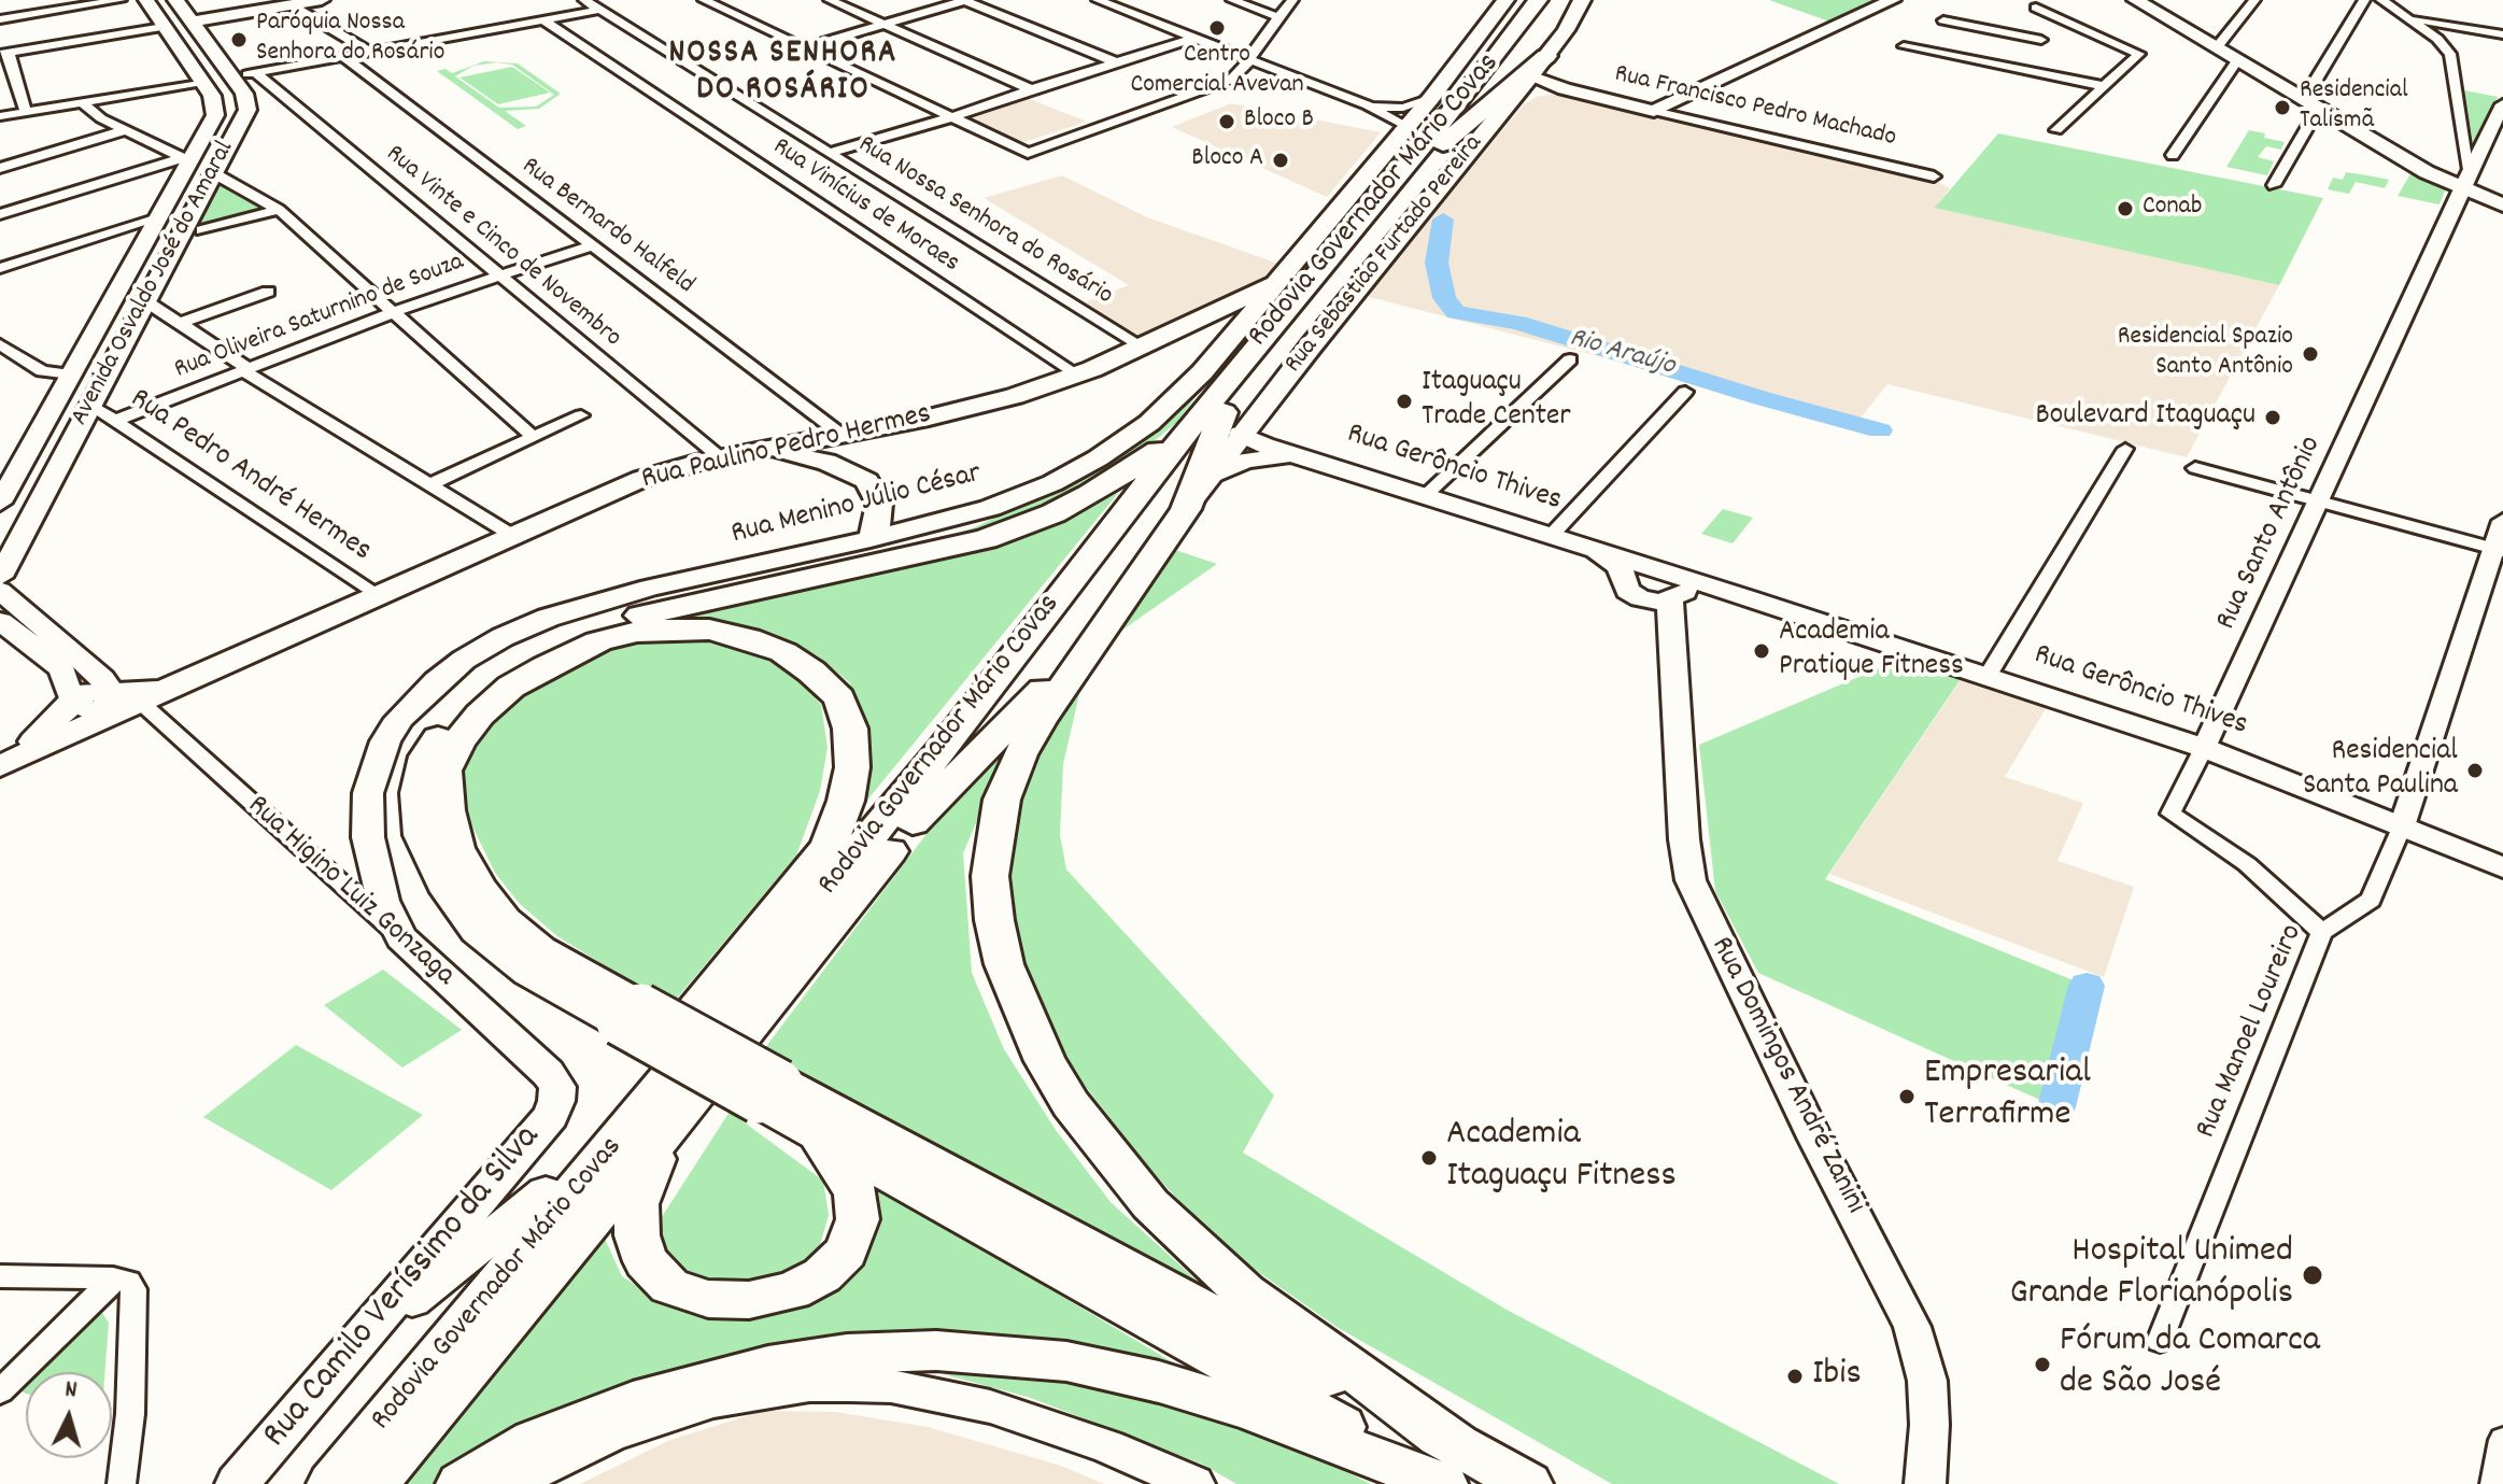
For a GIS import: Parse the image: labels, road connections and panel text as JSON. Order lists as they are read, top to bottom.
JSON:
{
  "streets": {
    "highway": ["Rodovia Governador Mário Covas"],
    "main road": [
      "Rua Francisco Pedro Machado",
      "Rua Sebastião Furtado Pereira",
      "Avenida Osvaldo José do Amaral",
      "Rua Paulino Pedro Hermes",
      "Rua Gerôncio Thives",
      "Rua Menino Júlio César",
      "Rua Higino Luiz Gonzaga",
      "Rua Domingos André Zanini",
      "Rua Camilo Veríssimo da Silva"
    ],
    "street": [
      "Rua Vinícius de Moraes",
      "Rua Nossa Senhora do Rosário",
      "Rua Bernardo Halfeld",
      "Rua Vinte e Cinco de Novembro",
      "Rua Oliveira Saturnino de Souza",
      "Rua Pedro André Hermes",
      "Rua Santo Antônio",
      "Rua Manoel Loureiro"
    ]
  },
  "crossings": [
    ["Rua Francisco Pedro Machado", "Rua Sebastião Furtado Pereira"],
    ["Rodovia Governador Mário Covas", "Rua Sebastião Furtado Pereira"],
    ["Rodovia Governador Mário Covas", "Rua Gerôncio Thives"],
    ["Rua Vinícius de Moraes", "Rua Paulino Pedro Hermes"],
    ["Rua Nossa Senhora do Rosário", "Rua Paulino Pedro Hermes"],
    ["Rua Bernardo Halfeld", "Rua Oliveira Saturnino de Souza"],
    ["Rua Bernardo Halfeld", "Rua Paulino Pedro Hermes"],
    ["Rua Vinte e Cinco de Novembro", "Rua Oliveira Saturnino de Souza"],
    ["Rua Vinte e Cinco de Novembro", "Rua Paulino Pedro Hermes"],
    ["Rua Sebastião Furtado Pereira", "Rua Gerôncio Thives"],
    ["Avenida Osvaldo José do Amaral", "Rua Pedro André Hermes"],
    ["Rua Oliveira Saturnino de Souza", "Rua Pedro André Hermes"],
    ["Rua Paulino Pedro Hermes", "Rua Pedro André Hermes"],
    ["Rua Paulino Pedro Hermes", "Rua Menino Júlio César"],
    ["Rua Paulino Pedro Hermes", "Rua Higino Luiz Gonzaga"],
    ["Rua Gerôncio Thives", "Rua Santo Antônio"],
    ["Rua Gerôncio Thives", "Rua Manoel Loureiro"],
    ["Rua Gerôncio Thives", "Rua Domingos André Zanini"],
    ["Rua Menino Júlio César", "Rua Higino Luiz Gonzaga"],
    ["Rua Santo Antônio", "Rua Manoel Loureiro"],
    ["Rua Higino Luiz Gonzaga", "Rua Camilo Veríssimo da Silva"]
  ],
  "districts": ["NOSSA SENHORA DO ROSÁRIO"],
  "water": ["Rio Araújo"],
  "places": [
    "Centro Comercial Avevan",
    "Paróquia Nossa Senhora do Rosário",
    "Residencial Talismã",
    "Bloco B",
    "Bloco A",
    "Conab",
    "Residencial Spazio Santo Antônio",
    "Itaguaçu Trade Center",
    "Boulevard Itaguaçu",
    "Academia Pratique Fitness",
    "Residencial Santa Paulina",
    "Empresarial Terrafirme",
    "Academia Itaguaçu Fitness",
    "Hospital Unimed Grande Florianópolis",
    "Fórum da Comarca de São José",
    "Ibis"
  ],
  "north": "top"
}
